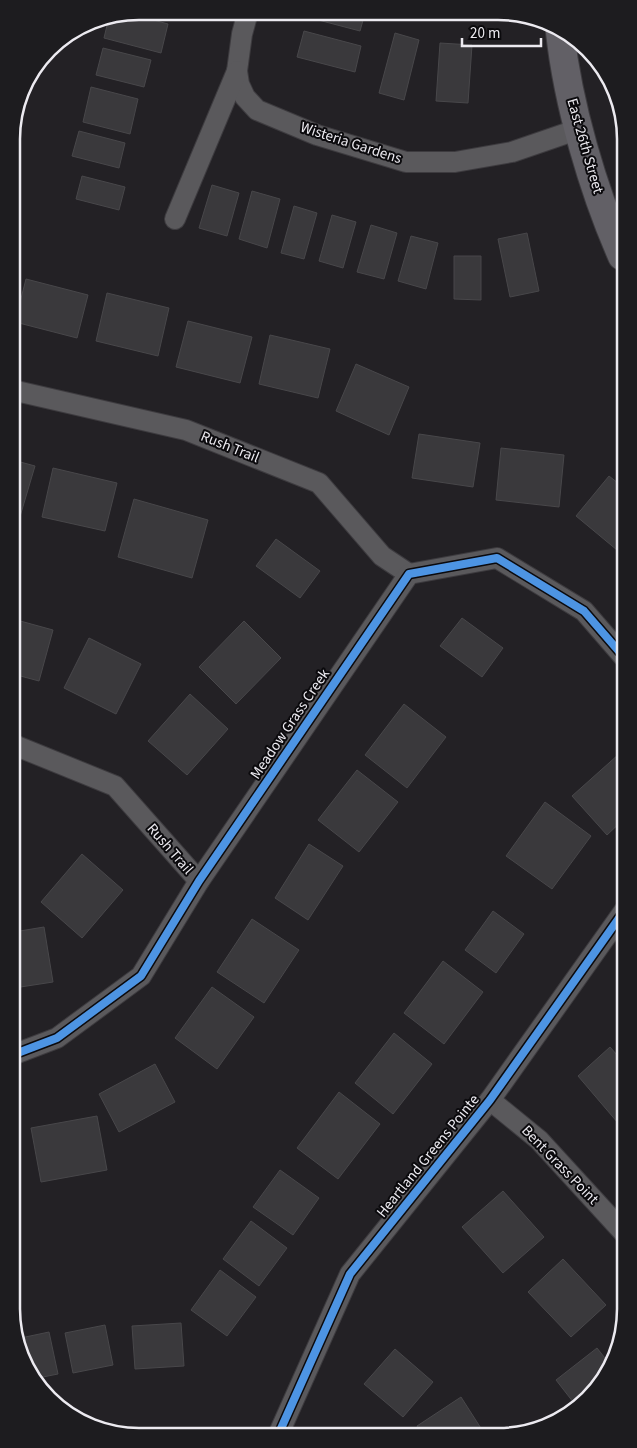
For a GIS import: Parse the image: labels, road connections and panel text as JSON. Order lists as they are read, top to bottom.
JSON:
{
  "streets": {
    "street": [
      "Wisteria Gardens",
      "East 26th Street",
      "Rush Trail",
      "Meadow Grass Creek",
      "Heartland Greens Pointe",
      "Bent Grass Point"
    ]
  },
  "crossings": [
    ["Wisteria Gardens", "East 26th Street"],
    ["Rush Trail", "Meadow Grass Creek"],
    ["Heartland Greens Pointe", "Bent Grass Point"]
  ],
  "scale_bar": "20 m"
}
